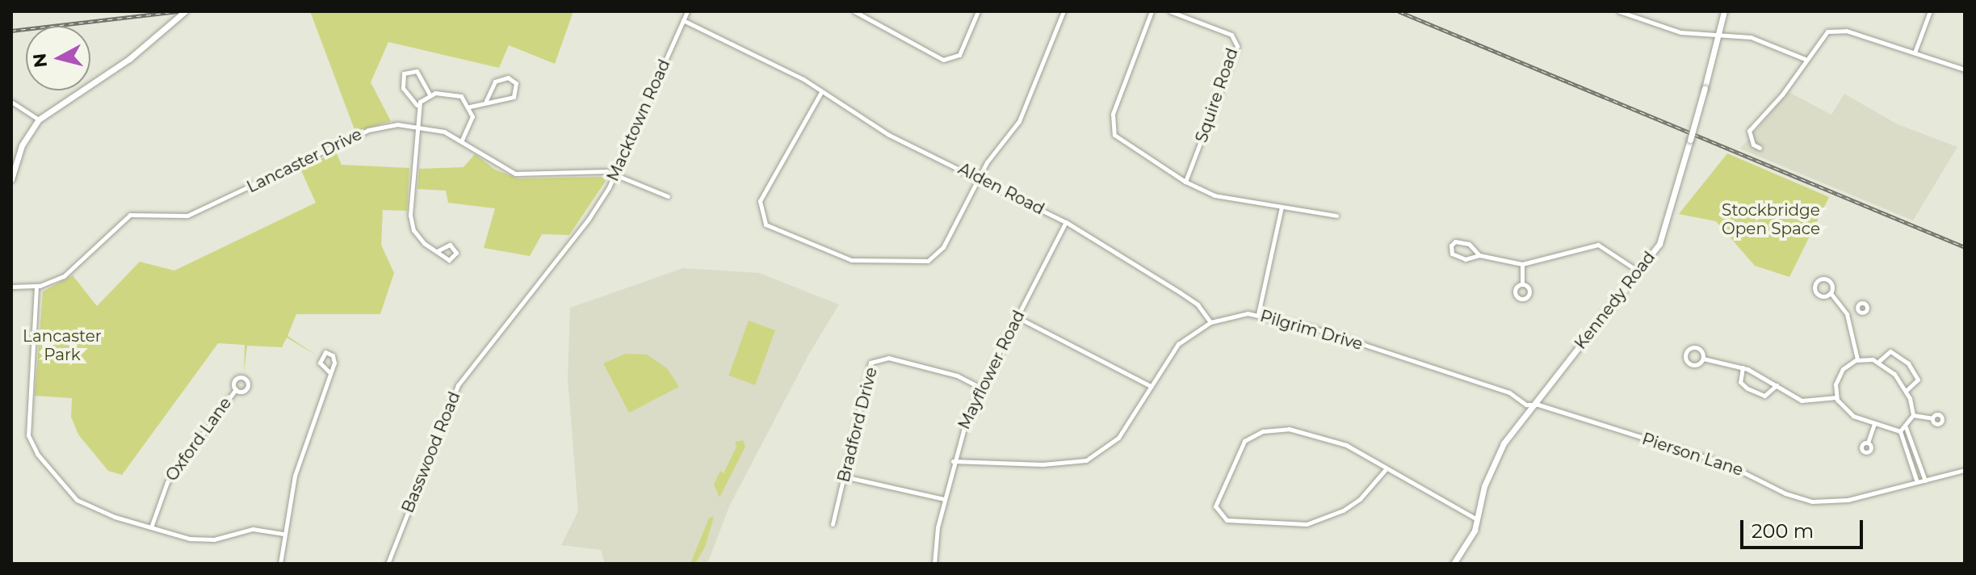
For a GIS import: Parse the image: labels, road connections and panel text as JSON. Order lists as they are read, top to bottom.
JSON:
{
  "streets": {
    "street": [
      "Squire Road",
      "Macktown Road",
      "Lancaster Drive",
      "Alden Road",
      "Kennedy Road",
      "Pilgrim Drive",
      "Mayflower Road",
      "Bradford Drive",
      "Oxford Lane",
      "Basswood Road",
      "Pierson Lane"
    ]
  },
  "crossings": [
    ["Macktown Road", "Lancaster Drive"],
    ["Macktown Road", "Alden Road"],
    ["Macktown Road", "Basswood Road"],
    ["Alden Road", "Pilgrim Drive"],
    ["Alden Road", "Mayflower Road"],
    ["Kennedy Road", "Pilgrim Drive"],
    ["Kennedy Road", "Pierson Lane"],
    ["Pilgrim Drive", "Mayflower Road"],
    ["Pilgrim Drive", "Pierson Lane"],
    ["Mayflower Road", "Bradford Drive"]
  ],
  "parks": ["Stockbridge Open Space", "Lancaster Park"],
  "scale_bar": "200 m",
  "north": "left"
}
